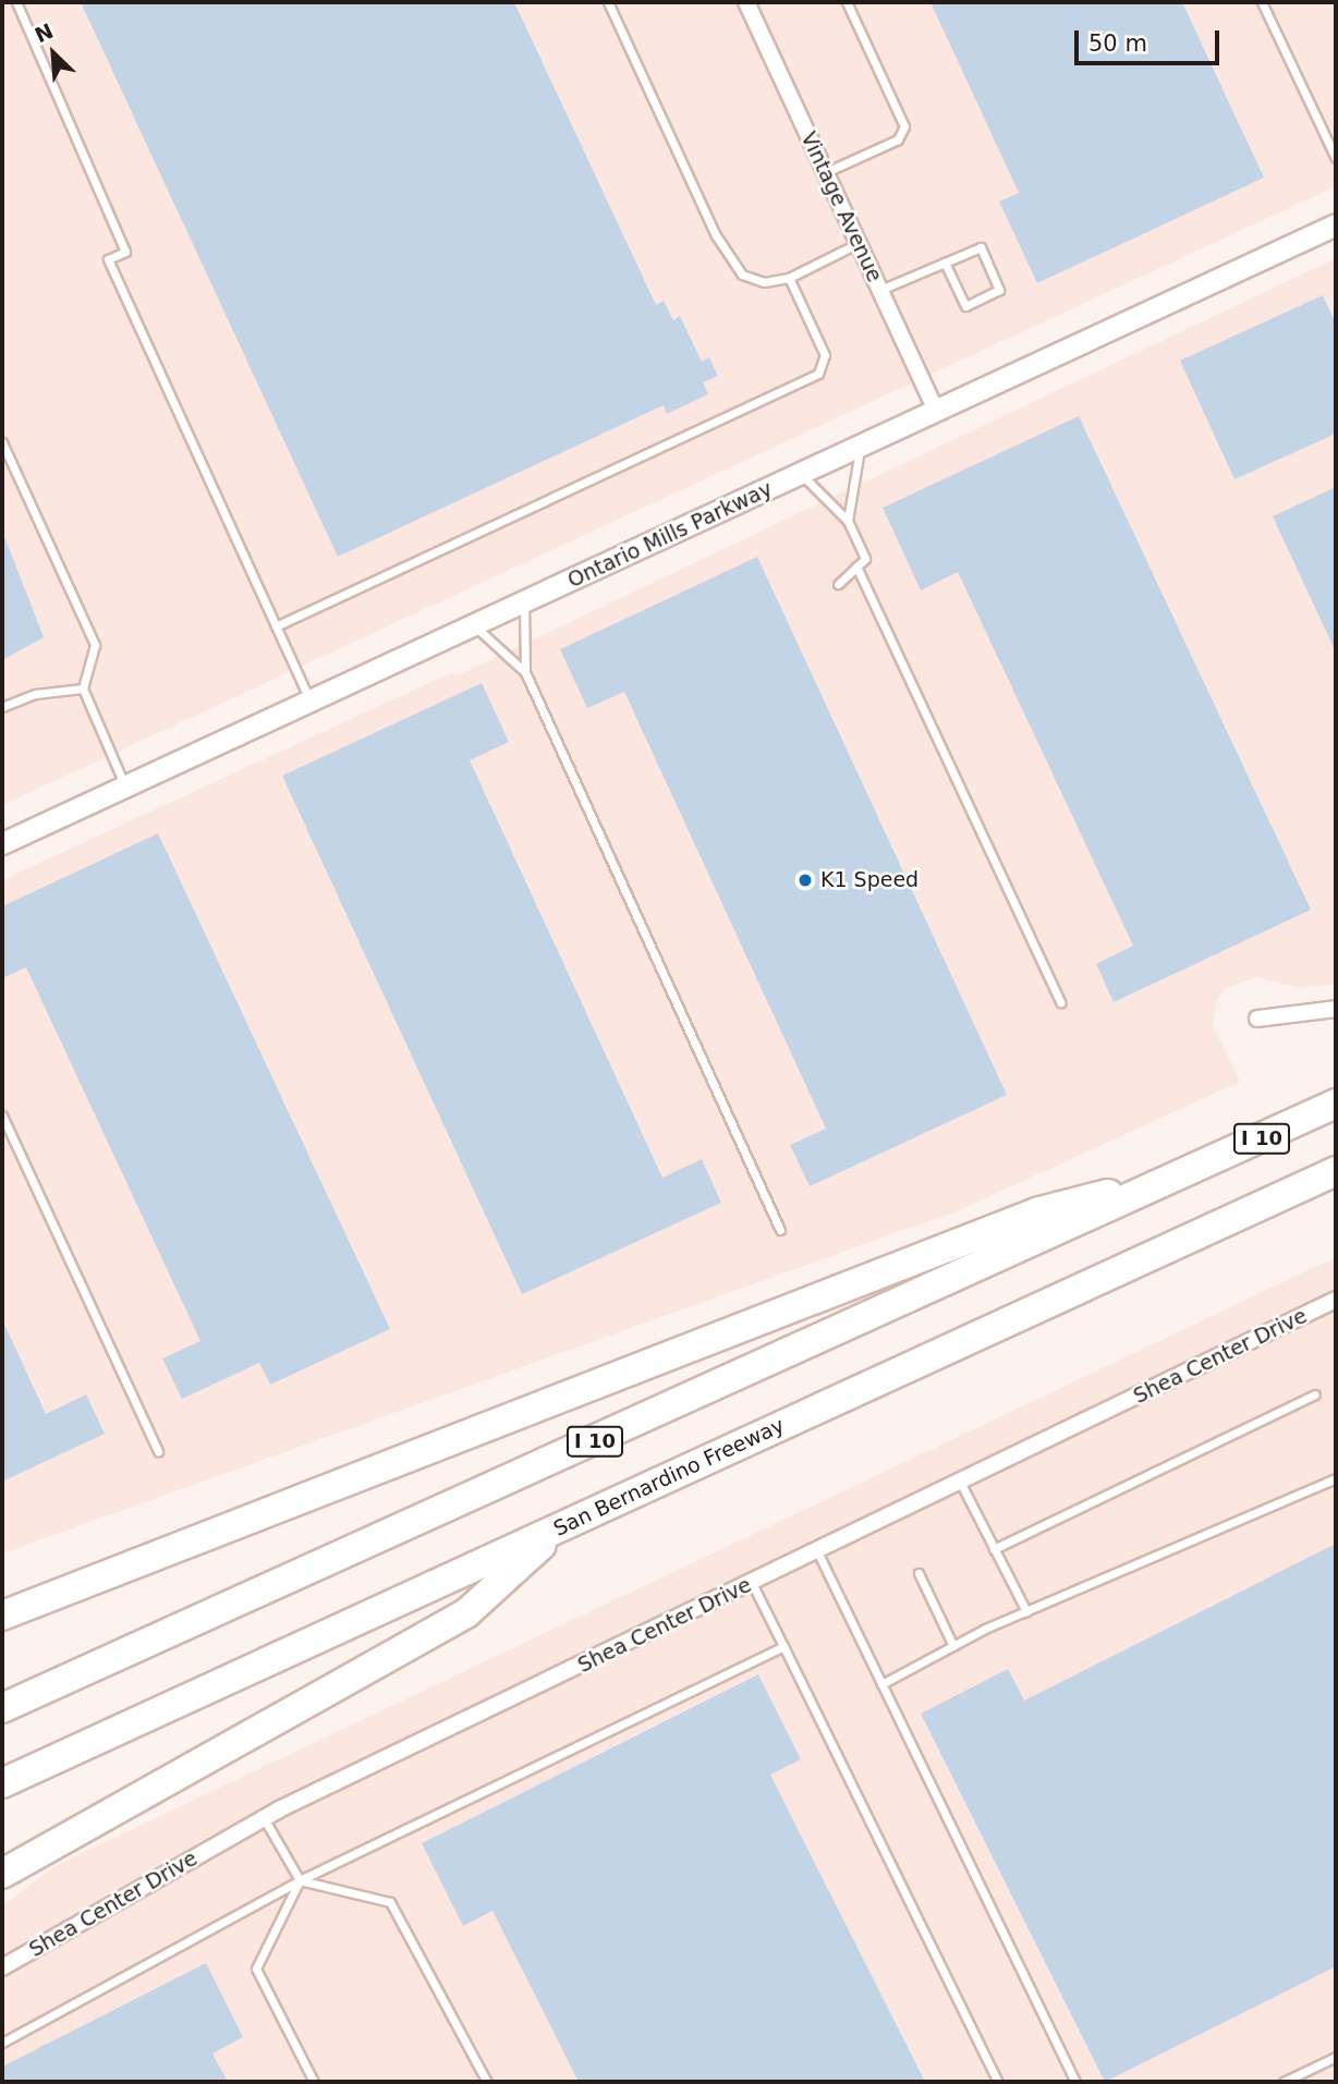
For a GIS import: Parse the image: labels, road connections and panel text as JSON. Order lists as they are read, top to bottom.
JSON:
{
  "streets": {
    "highway": ["I 10", "San Bernardino Freeway"],
    "main road": ["Ontario Mills Parkway"],
    "street": ["Vintage Avenue", "Shea Center Drive"]
  },
  "crossings": [
    ["Vintage Avenue", "Ontario Mills Parkway"]
  ],
  "places": ["K1 Speed"],
  "scale_bar": "50 m",
  "north": "top left"
}
